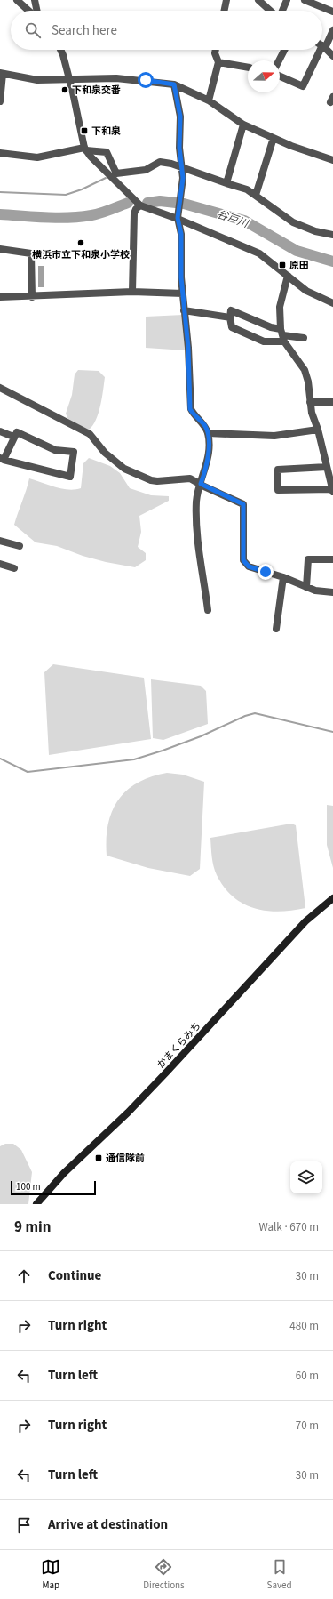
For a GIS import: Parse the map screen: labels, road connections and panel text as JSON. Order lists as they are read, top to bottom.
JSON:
{
  "streets": {
    "main road": ["かまくらみち"]
  },
  "water": ["谷戸川"],
  "places": {
    "other": ["下和泉交番", "横浜市立下和泉小学校"],
    "transit": ["下和泉", "原田", "通信隊前"]
  },
  "scale_bar": "100 m",
  "north": "right",
  "page": {
    "search": "Search here",
    "scale": "100 m",
    "heading": ["9 min", "Walk · 670 m"],
    "list": [
      ["Continue", "30 m"],
      ["Turn right", "480 m"],
      ["Turn left", "60 m"],
      ["Turn right", "70 m"],
      ["Turn left", "30 m"],
      "Arrive at destination"
    ],
    "nav": ["Map", "Directions", "Saved"]
  }
}
